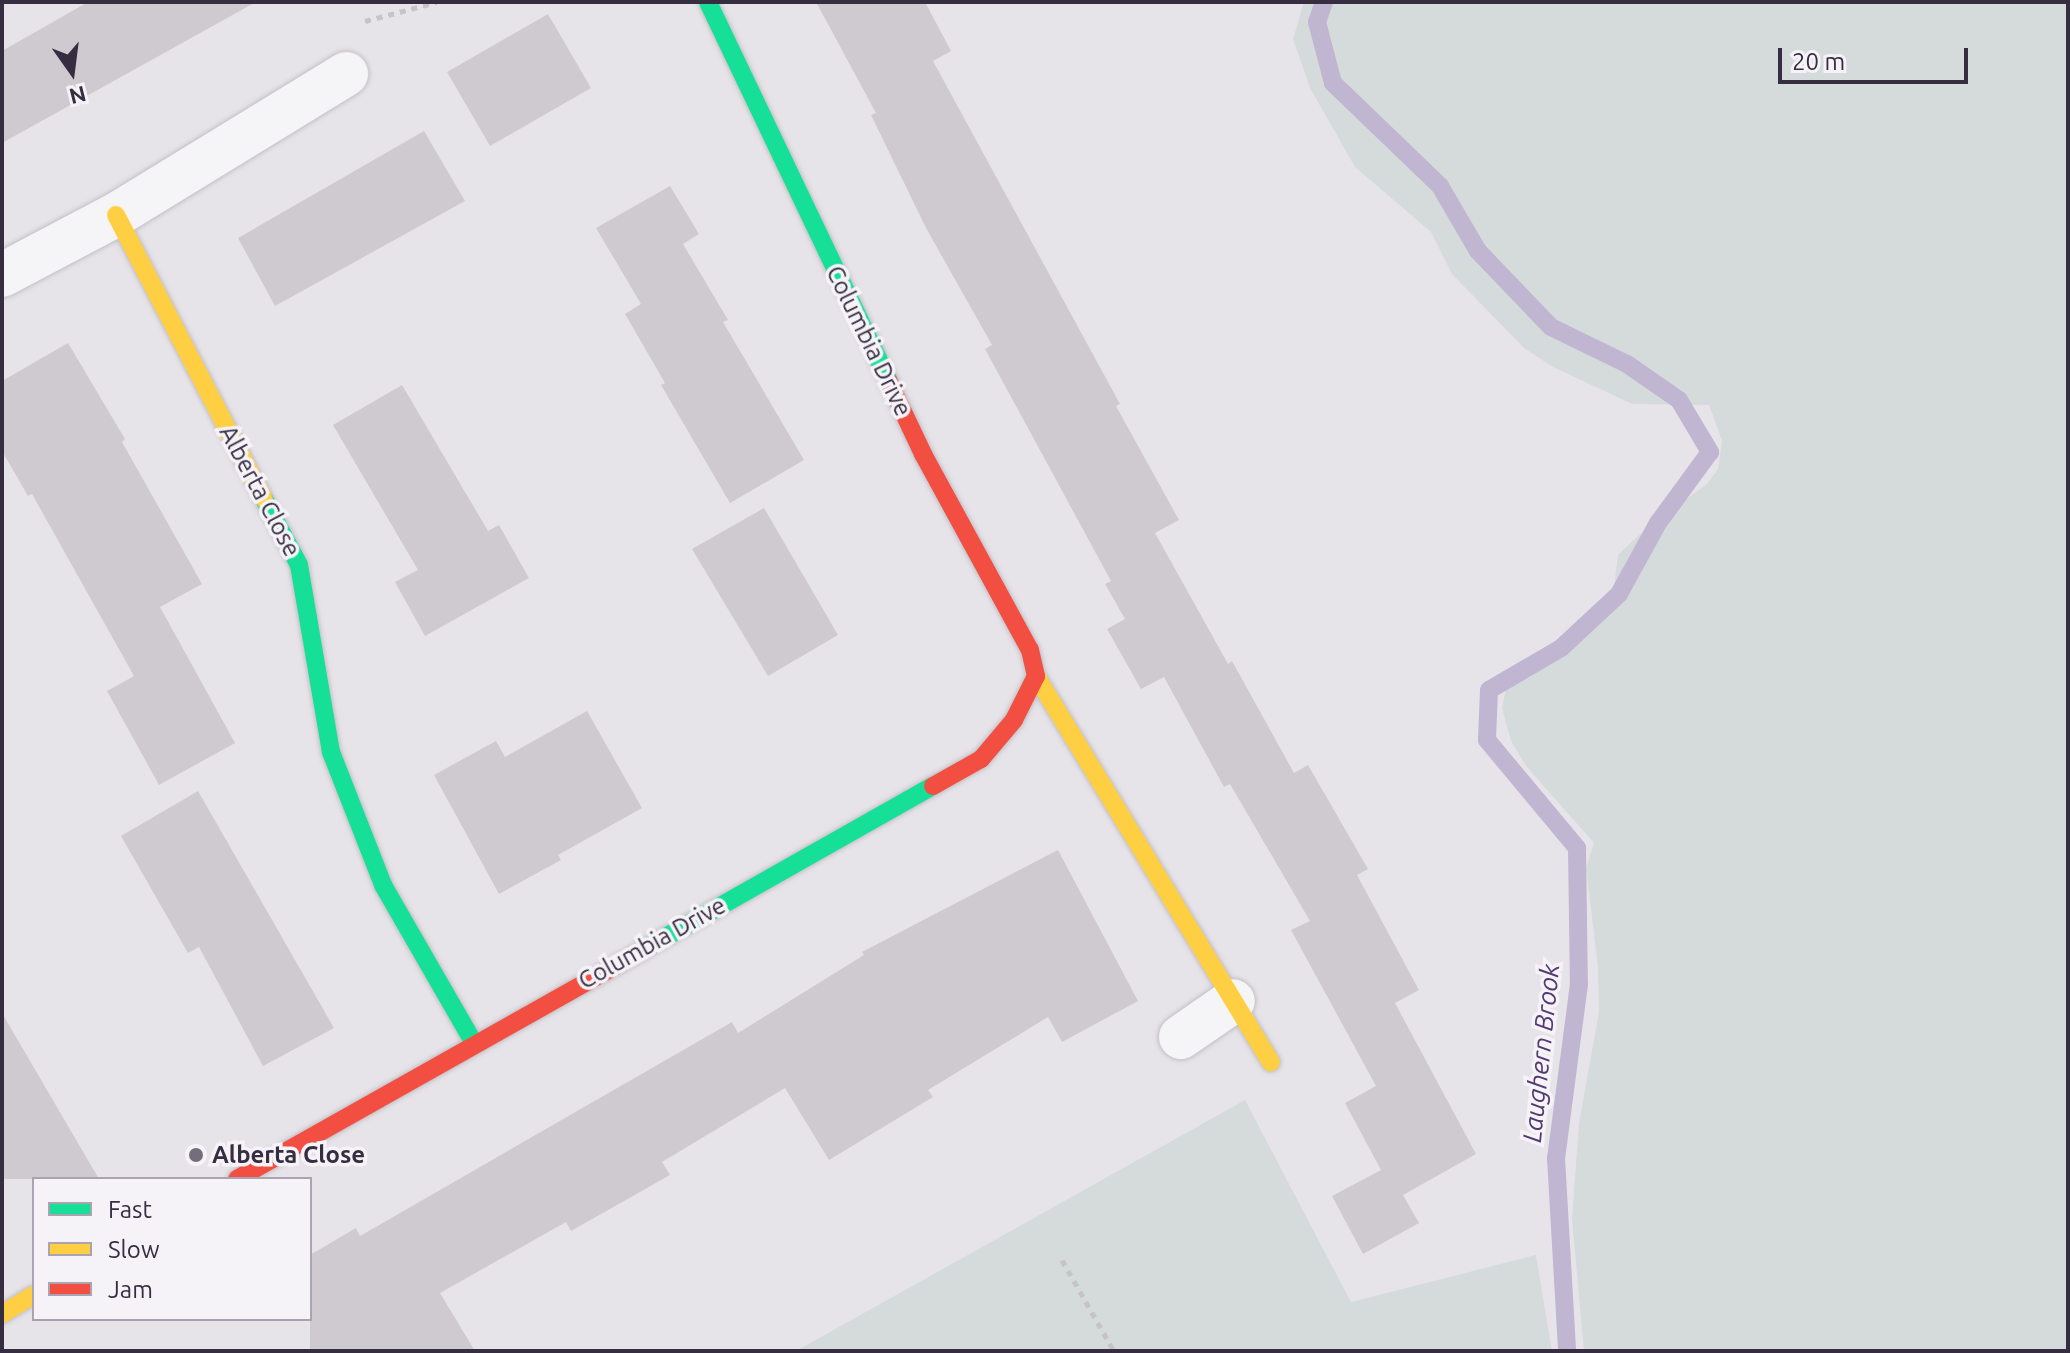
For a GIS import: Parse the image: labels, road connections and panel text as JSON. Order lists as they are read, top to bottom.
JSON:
{
  "streets": {
    "street": ["Columbia Drive", "Alberta Close"]
  },
  "crossings": [
    ["Columbia Drive", "Alberta Close"]
  ],
  "water": ["Laughern Brook"],
  "places": ["Alberta Close"],
  "legend": ["Fast", "Slow", "Jam"],
  "scale_bar": "20 m",
  "north": "bottom"
}
